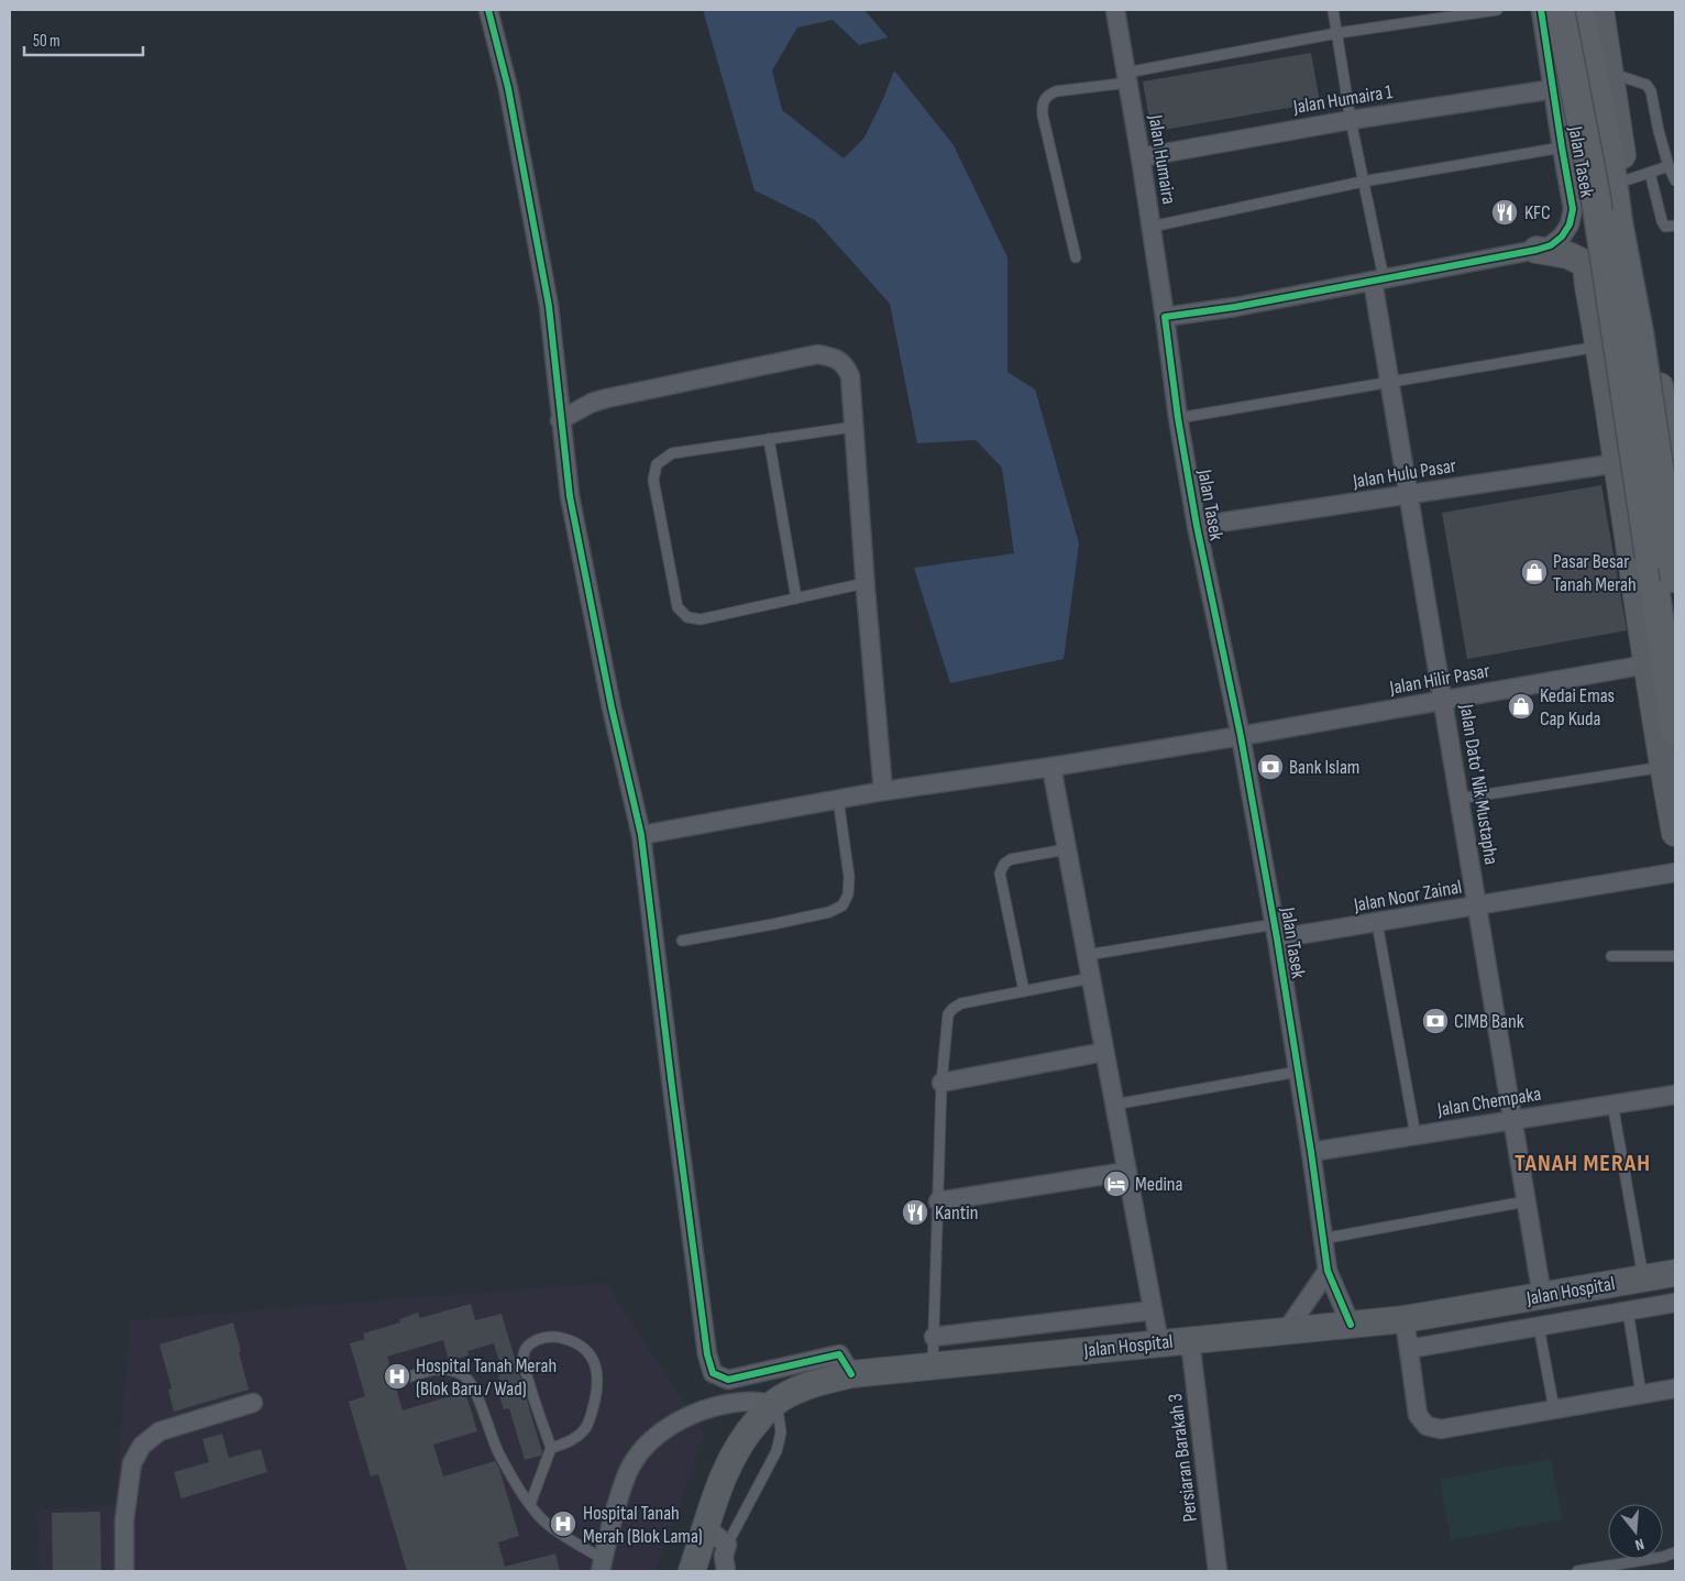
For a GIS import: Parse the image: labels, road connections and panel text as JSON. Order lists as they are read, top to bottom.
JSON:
{
  "streets": {
    "main road": ["Jalan Hospital"],
    "street": [
      "Jalan Humaira 1",
      "Jalan Humaira",
      "Jalan Tasek",
      "Jalan Hulu Pasar",
      "Jalan Hilir Pasar",
      "Jalan Dato' Nik Mustapha",
      "Jalan Noor Zainal",
      "Jalan Chempaka",
      "Persiaran Barakah 3"
    ]
  },
  "crossings": [
    ["Jalan Humaira 1", "Jalan Humaira"],
    ["Jalan Humaira 1", "Jalan Tasek"],
    ["Jalan Humaira", "Jalan Tasek"],
    ["Jalan Tasek", "Jalan Hulu Pasar"],
    ["Jalan Tasek", "Jalan Hilir Pasar"],
    ["Jalan Tasek", "Jalan Dato' Nik Mustapha"],
    ["Jalan Tasek", "Jalan Noor Zainal"],
    ["Jalan Tasek", "Jalan Chempaka"],
    ["Jalan Tasek", "Jalan Hospital"],
    ["Jalan Hulu Pasar", "Jalan Dato' Nik Mustapha"],
    ["Jalan Hilir Pasar", "Jalan Dato' Nik Mustapha"],
    ["Jalan Dato' Nik Mustapha", "Jalan Noor Zainal"],
    ["Jalan Dato' Nik Mustapha", "Jalan Chempaka"],
    ["Jalan Dato' Nik Mustapha", "Jalan Hospital"],
    ["Jalan Hospital", "Persiaran Barakah 3"]
  ],
  "districts": ["TANAH MERAH"],
  "places": {
    "restaurant": ["KFC", "Kantin"],
    "shop": ["Pasar Besar Tanah Merah", "Kedai Emas Cap Kuda"],
    "bank": ["Bank Islam", "CIMB Bank"],
    "hotel": ["Medina"],
    "hospital": ["Hospital Tanah Merah (Blok Baru / Wad)", "Hospital Tanah Merah (Blok Lama)"]
  },
  "scale_bar": "50 m",
  "north": "bottom"
}
